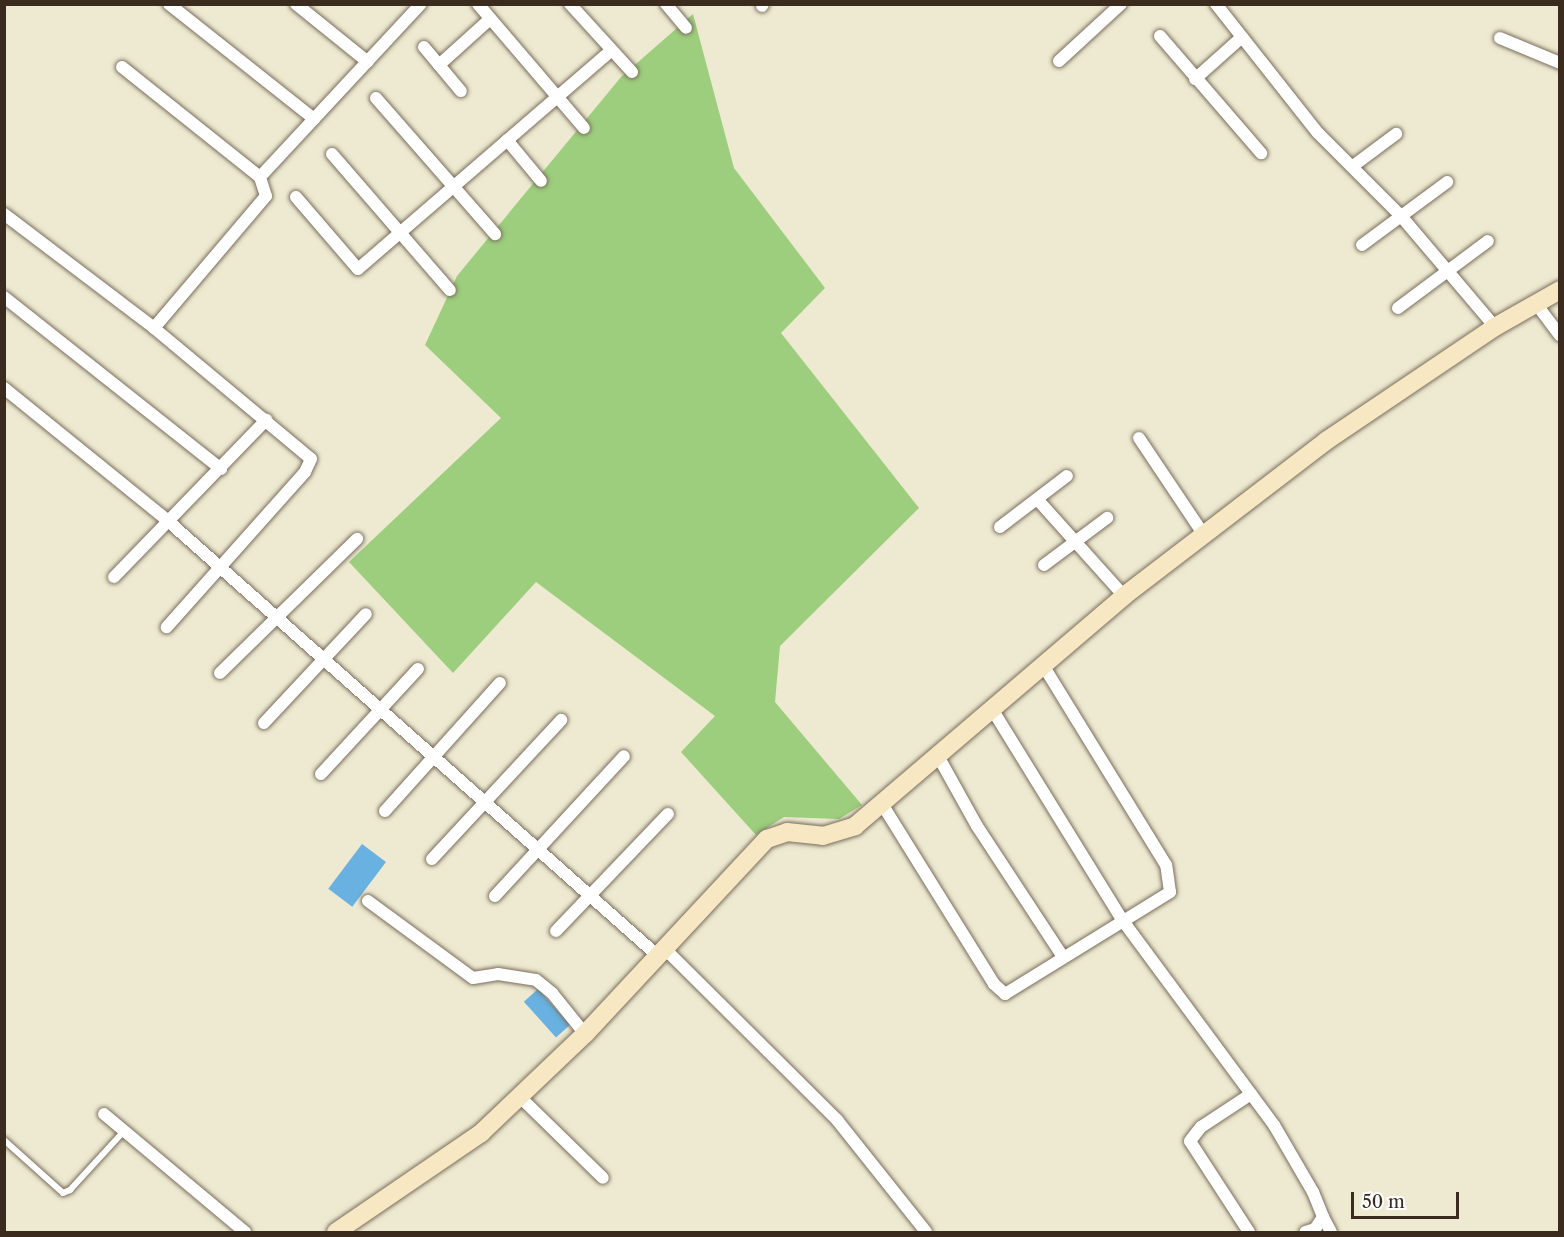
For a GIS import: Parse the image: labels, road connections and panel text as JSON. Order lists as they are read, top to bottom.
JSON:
{
  "scale_bar": "50 m"
}
